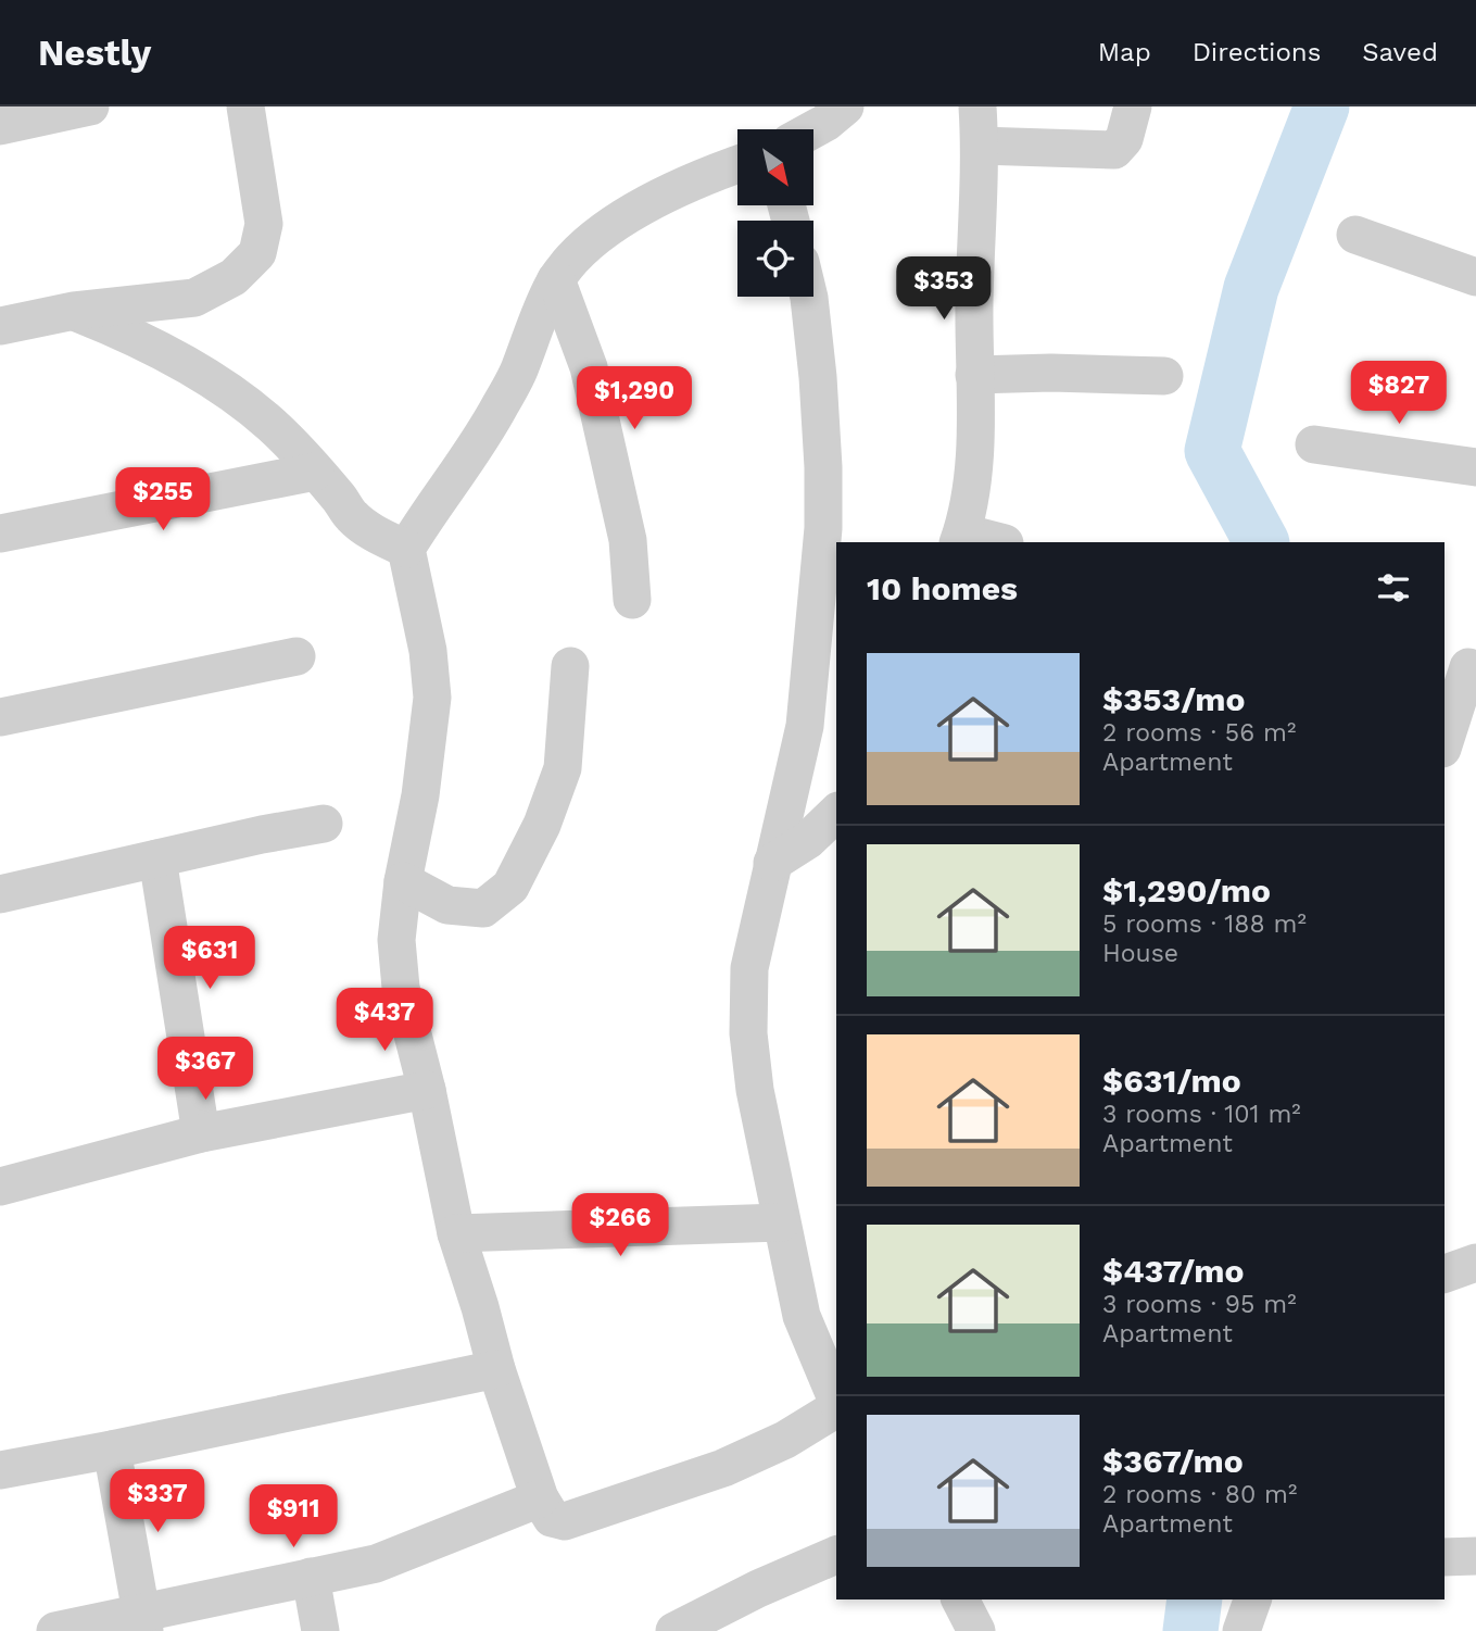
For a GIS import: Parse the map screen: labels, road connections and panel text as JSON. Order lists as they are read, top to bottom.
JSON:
{
  "north": "bottom right",
  "page": {
    "header": "Nestly",
    "nav": ["Map", "Directions", "Saved"],
    "price": [
      "$353",
      "$827",
      "$1,290",
      "$255",
      "$631",
      "$437",
      "$367",
      "$266",
      "$337",
      "$911"
    ],
    "heading": "10 homes",
    "list": [
      {
        "name": "$353/mo",
        "note": "2 rooms · 56 m² · Apartment"
      },
      {
        "name": "$1,290/mo",
        "note": "5 rooms · 188 m² · House"
      },
      {
        "name": "$631/mo",
        "note": "3 rooms · 101 m² · Apartment"
      },
      {
        "name": "$437/mo",
        "note": "3 rooms · 95 m² · Apartment"
      },
      {
        "name": "$367/mo",
        "note": "2 rooms · 80 m² · Apartment"
      }
    ]
  }
}
